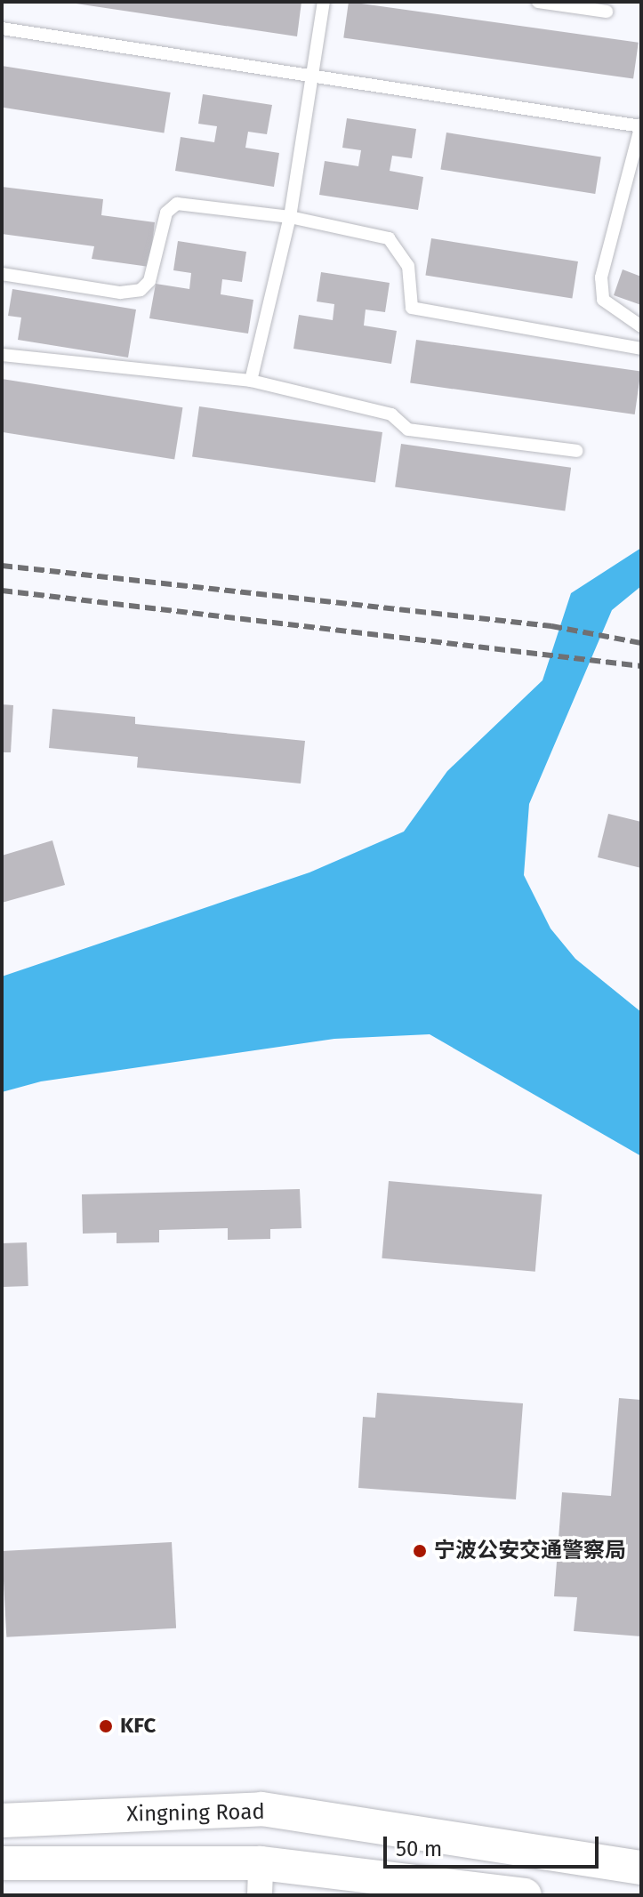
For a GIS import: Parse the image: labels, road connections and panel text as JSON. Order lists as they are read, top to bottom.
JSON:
{
  "streets": {
    "main road": ["Xingning Road"]
  },
  "places": ["宁波公安交通警察局", "KFC"],
  "scale_bar": "50 m"
}
